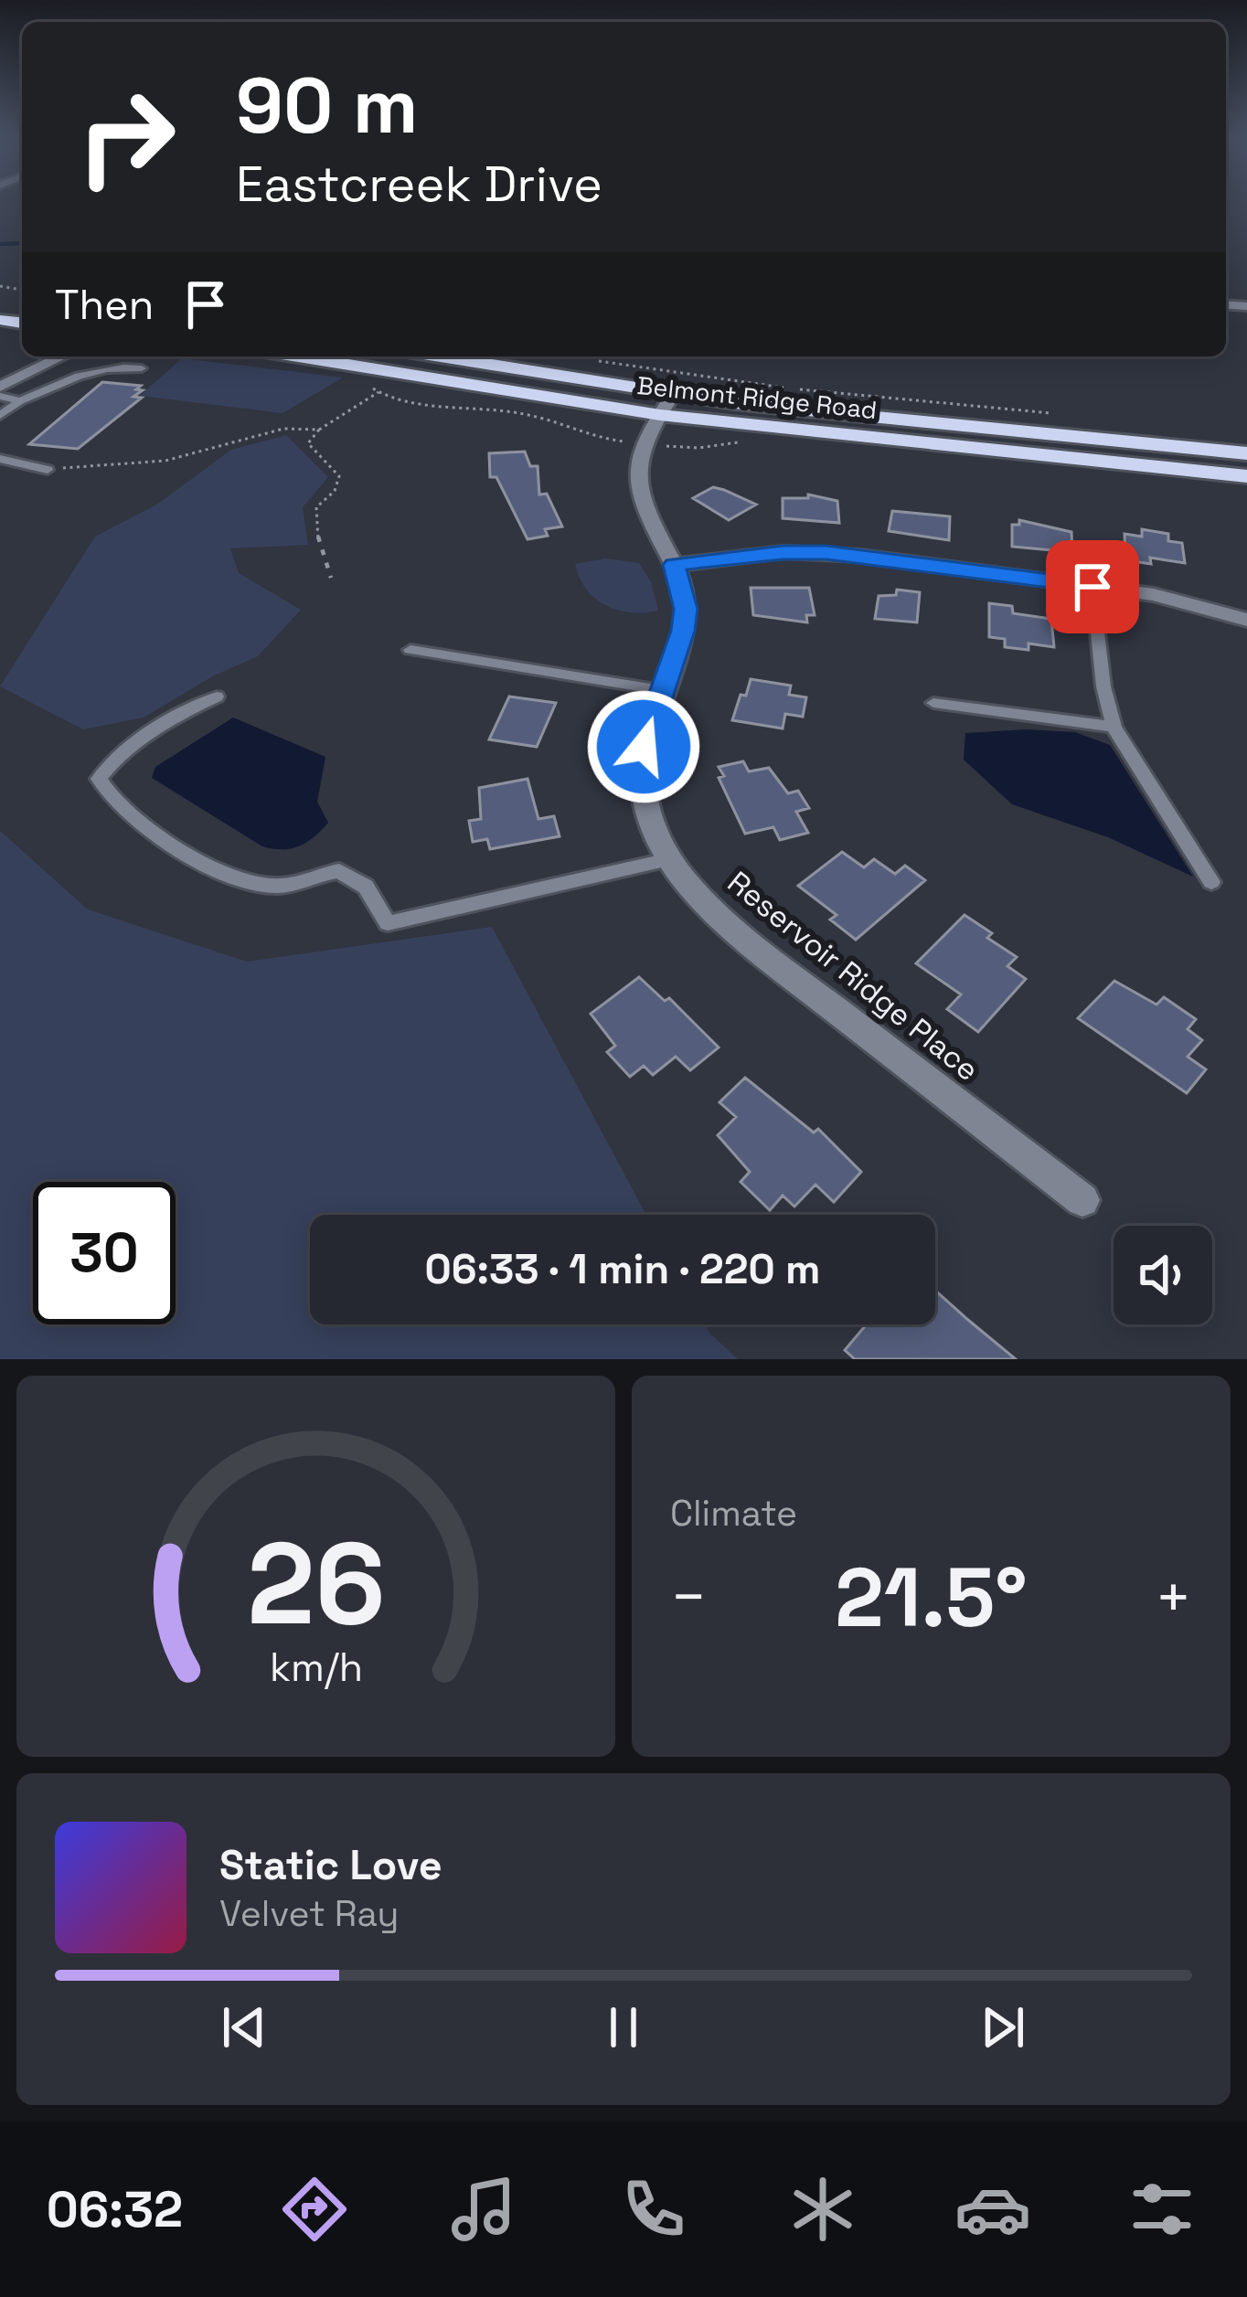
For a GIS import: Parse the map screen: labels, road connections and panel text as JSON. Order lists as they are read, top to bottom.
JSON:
{
  "streets": {
    "main road": ["Belmont Ridge Road"],
    "street": ["Reservoir Ridge Place"]
  },
  "crossings": [
    ["Belmont Ridge Road", "Reservoir Ridge Place"]
  ],
  "page": {
    "turn": ["90 m", "Eastcreek Drive"],
    "then": "Then",
    "limit": "30",
    "trip": "06:33 · 1 min · 220 m",
    "tile": "Climate",
    "heat": ["−", "21.5°", "+"],
    "song": ["Static Love", "Velvet Ray"],
    "tabs": "06:32",
    "gauge": ["26", "km/h"]
  }
}
